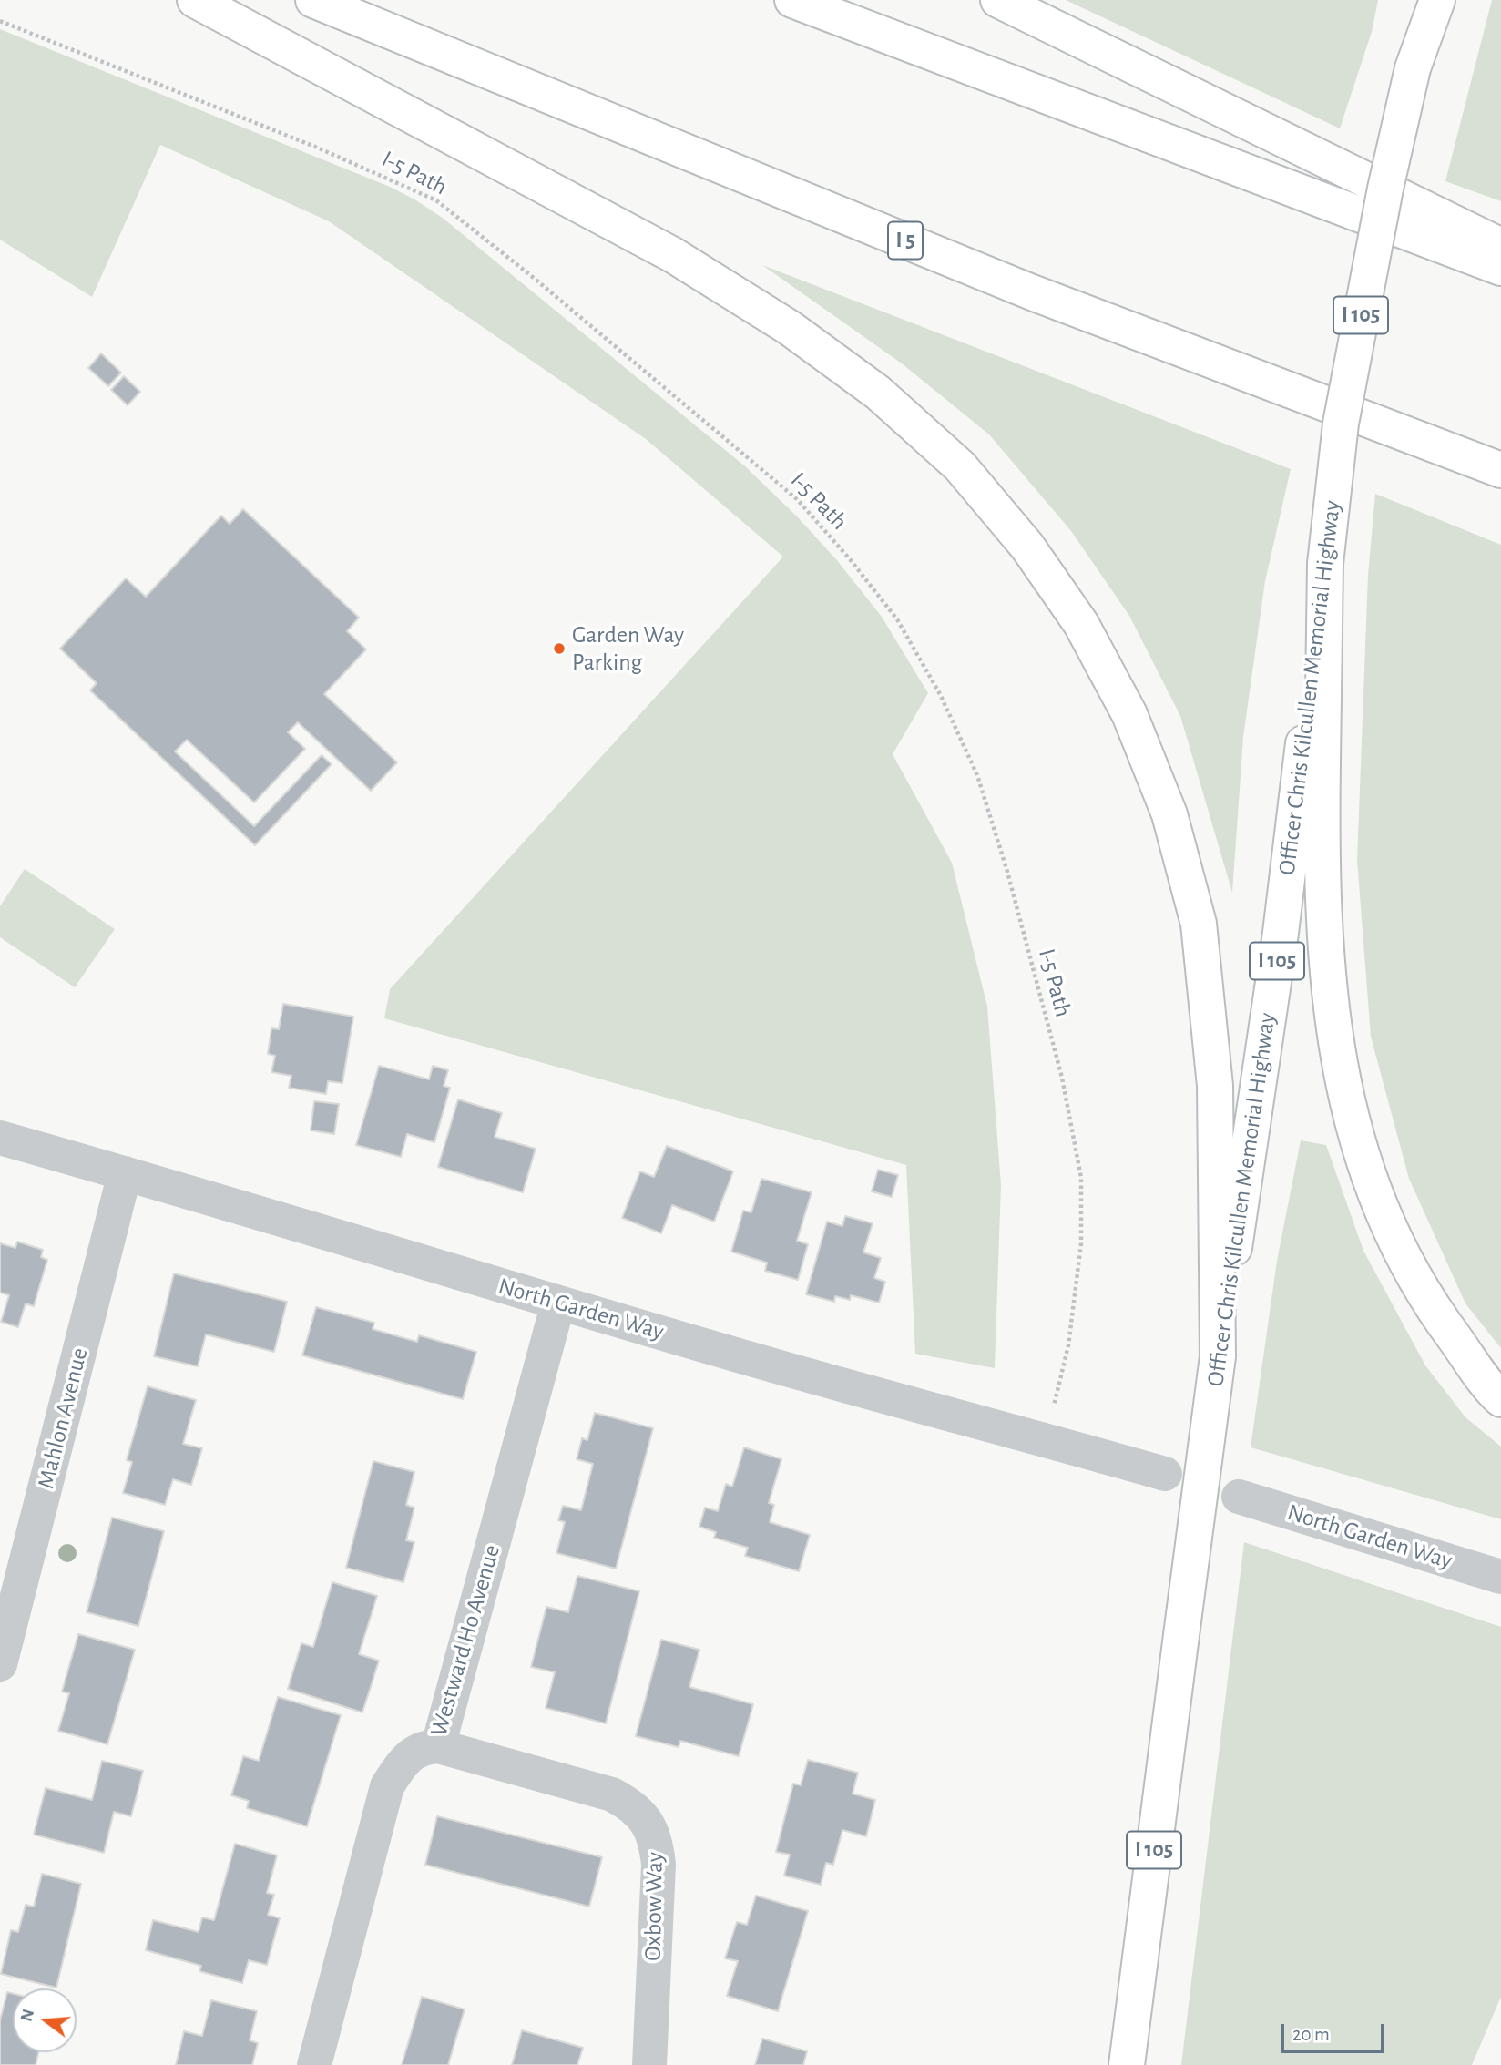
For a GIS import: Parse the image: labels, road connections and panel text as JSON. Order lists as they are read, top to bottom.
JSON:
{
  "streets": {
    "highway": ["I 5", "I 105", "Officer Chris Kilcullen Memorial Highway"],
    "street": [
      "North Garden Way",
      "Mahlon Avenue",
      "Westward Ho Avenue",
      "Oxbow Way"
    ],
    "path": ["I-5 Path"]
  },
  "crossings": [
    ["North Garden Way", "Mahlon Avenue"],
    ["North Garden Way", "Westward Ho Avenue"],
    ["Westward Ho Avenue", "Oxbow Way"]
  ],
  "places": ["Garden Way Parking"],
  "scale_bar": "20 m",
  "north": "left"
}
